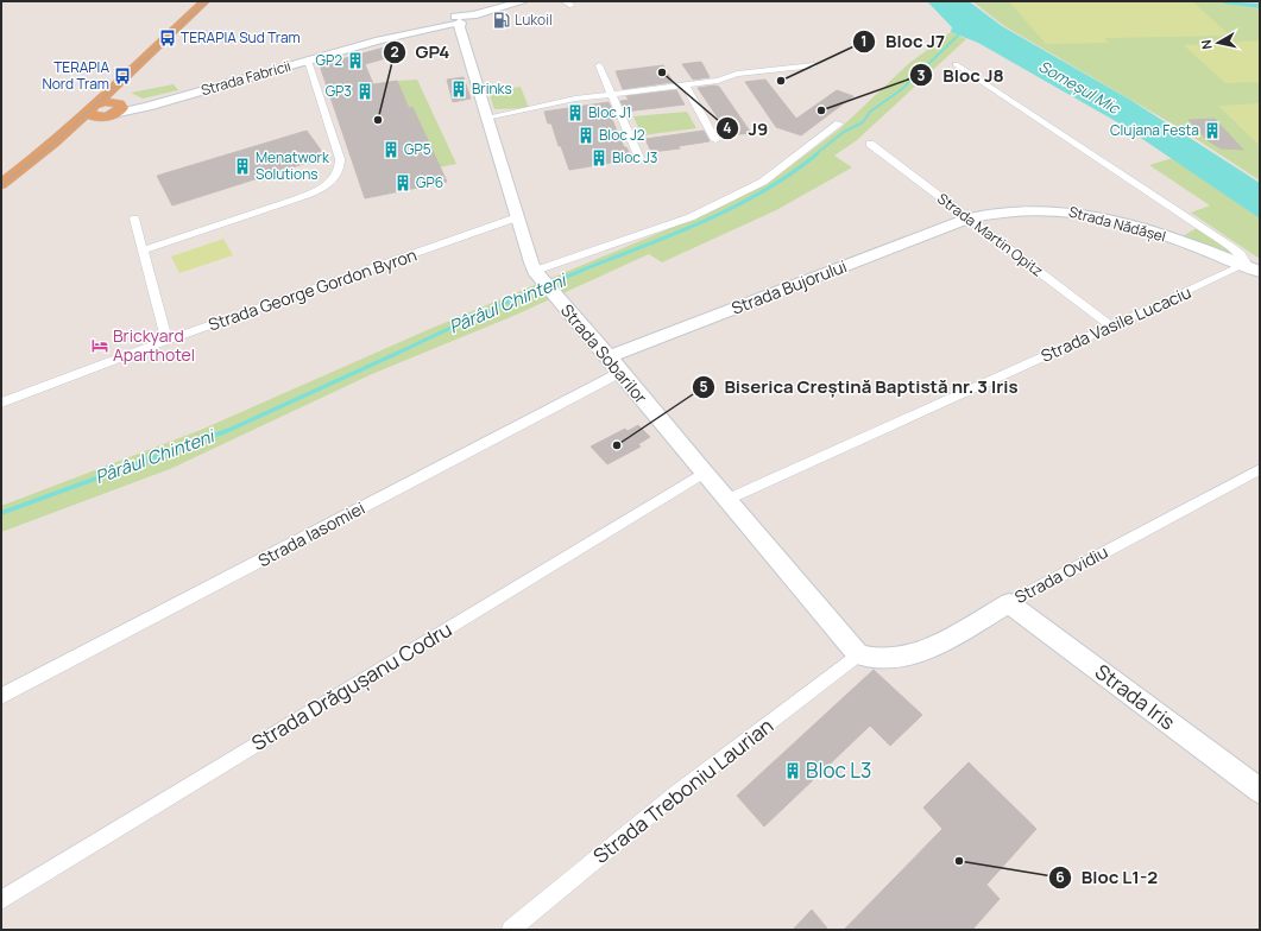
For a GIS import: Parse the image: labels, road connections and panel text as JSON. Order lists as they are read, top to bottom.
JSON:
{
  "streets": {
    "street": [
      "Strada Fabricii",
      "Strada Nădășel",
      "Strada Martin Opitz",
      "Strada Bujorului",
      "Strada George Gordon Byron",
      "Strada Vasile Lucaciu",
      "Strada Sobarilor",
      "Strada Iasomiei",
      "Strada Ovidiu",
      "Strada Drăgușanu Codru",
      "Strada Iris",
      "Strada Treboniu Laurian"
    ]
  },
  "crossings": [
    ["Strada Fabricii", "Strada Sobarilor"],
    ["Strada Nădășel", "Strada Martin Opitz"],
    ["Strada Nădășel", "Strada Bujorului"],
    ["Strada Nădășel", "Strada Vasile Lucaciu"],
    ["Strada Martin Opitz", "Strada Bujorului"],
    ["Strada Martin Opitz", "Strada Vasile Lucaciu"],
    ["Strada Bujorului", "Strada Sobarilor"],
    ["Strada George Gordon Byron", "Strada Sobarilor"],
    ["Strada Vasile Lucaciu", "Strada Sobarilor"],
    ["Strada Sobarilor", "Strada Iasomiei"],
    ["Strada Sobarilor", "Strada Ovidiu"],
    ["Strada Sobarilor", "Strada Drăgușanu Codru"],
    ["Strada Sobarilor", "Strada Treboniu Laurian"],
    ["Strada Ovidiu", "Strada Iris"],
    ["Strada Ovidiu", "Strada Treboniu Laurian"]
  ],
  "water": ["Someșul Mic", "Pârâul Chinteni"],
  "places": {
    "fuel station": ["Lukoil"],
    "bus stop": ["TERAPIA Sud Tram", "TERAPIA Nord Tram"],
    "building": [
      "GP2",
      "Brinks",
      "GP3",
      "Bloc J1",
      "Clujana Festa",
      "Bloc J2",
      "GP5",
      "Bloc J3",
      "Menatwork Solutions",
      "GP6",
      "Bloc L3"
    ],
    "other": [
      "J9",
      "Bloc J7",
      "Bloc J8",
      "GP4",
      "Biserica Creștină Baptistă nr. 3 Iris",
      "Bloc L1-2"
    ],
    "hotel": ["Brickyard Aparthotel"]
  },
  "north": "left"
}
